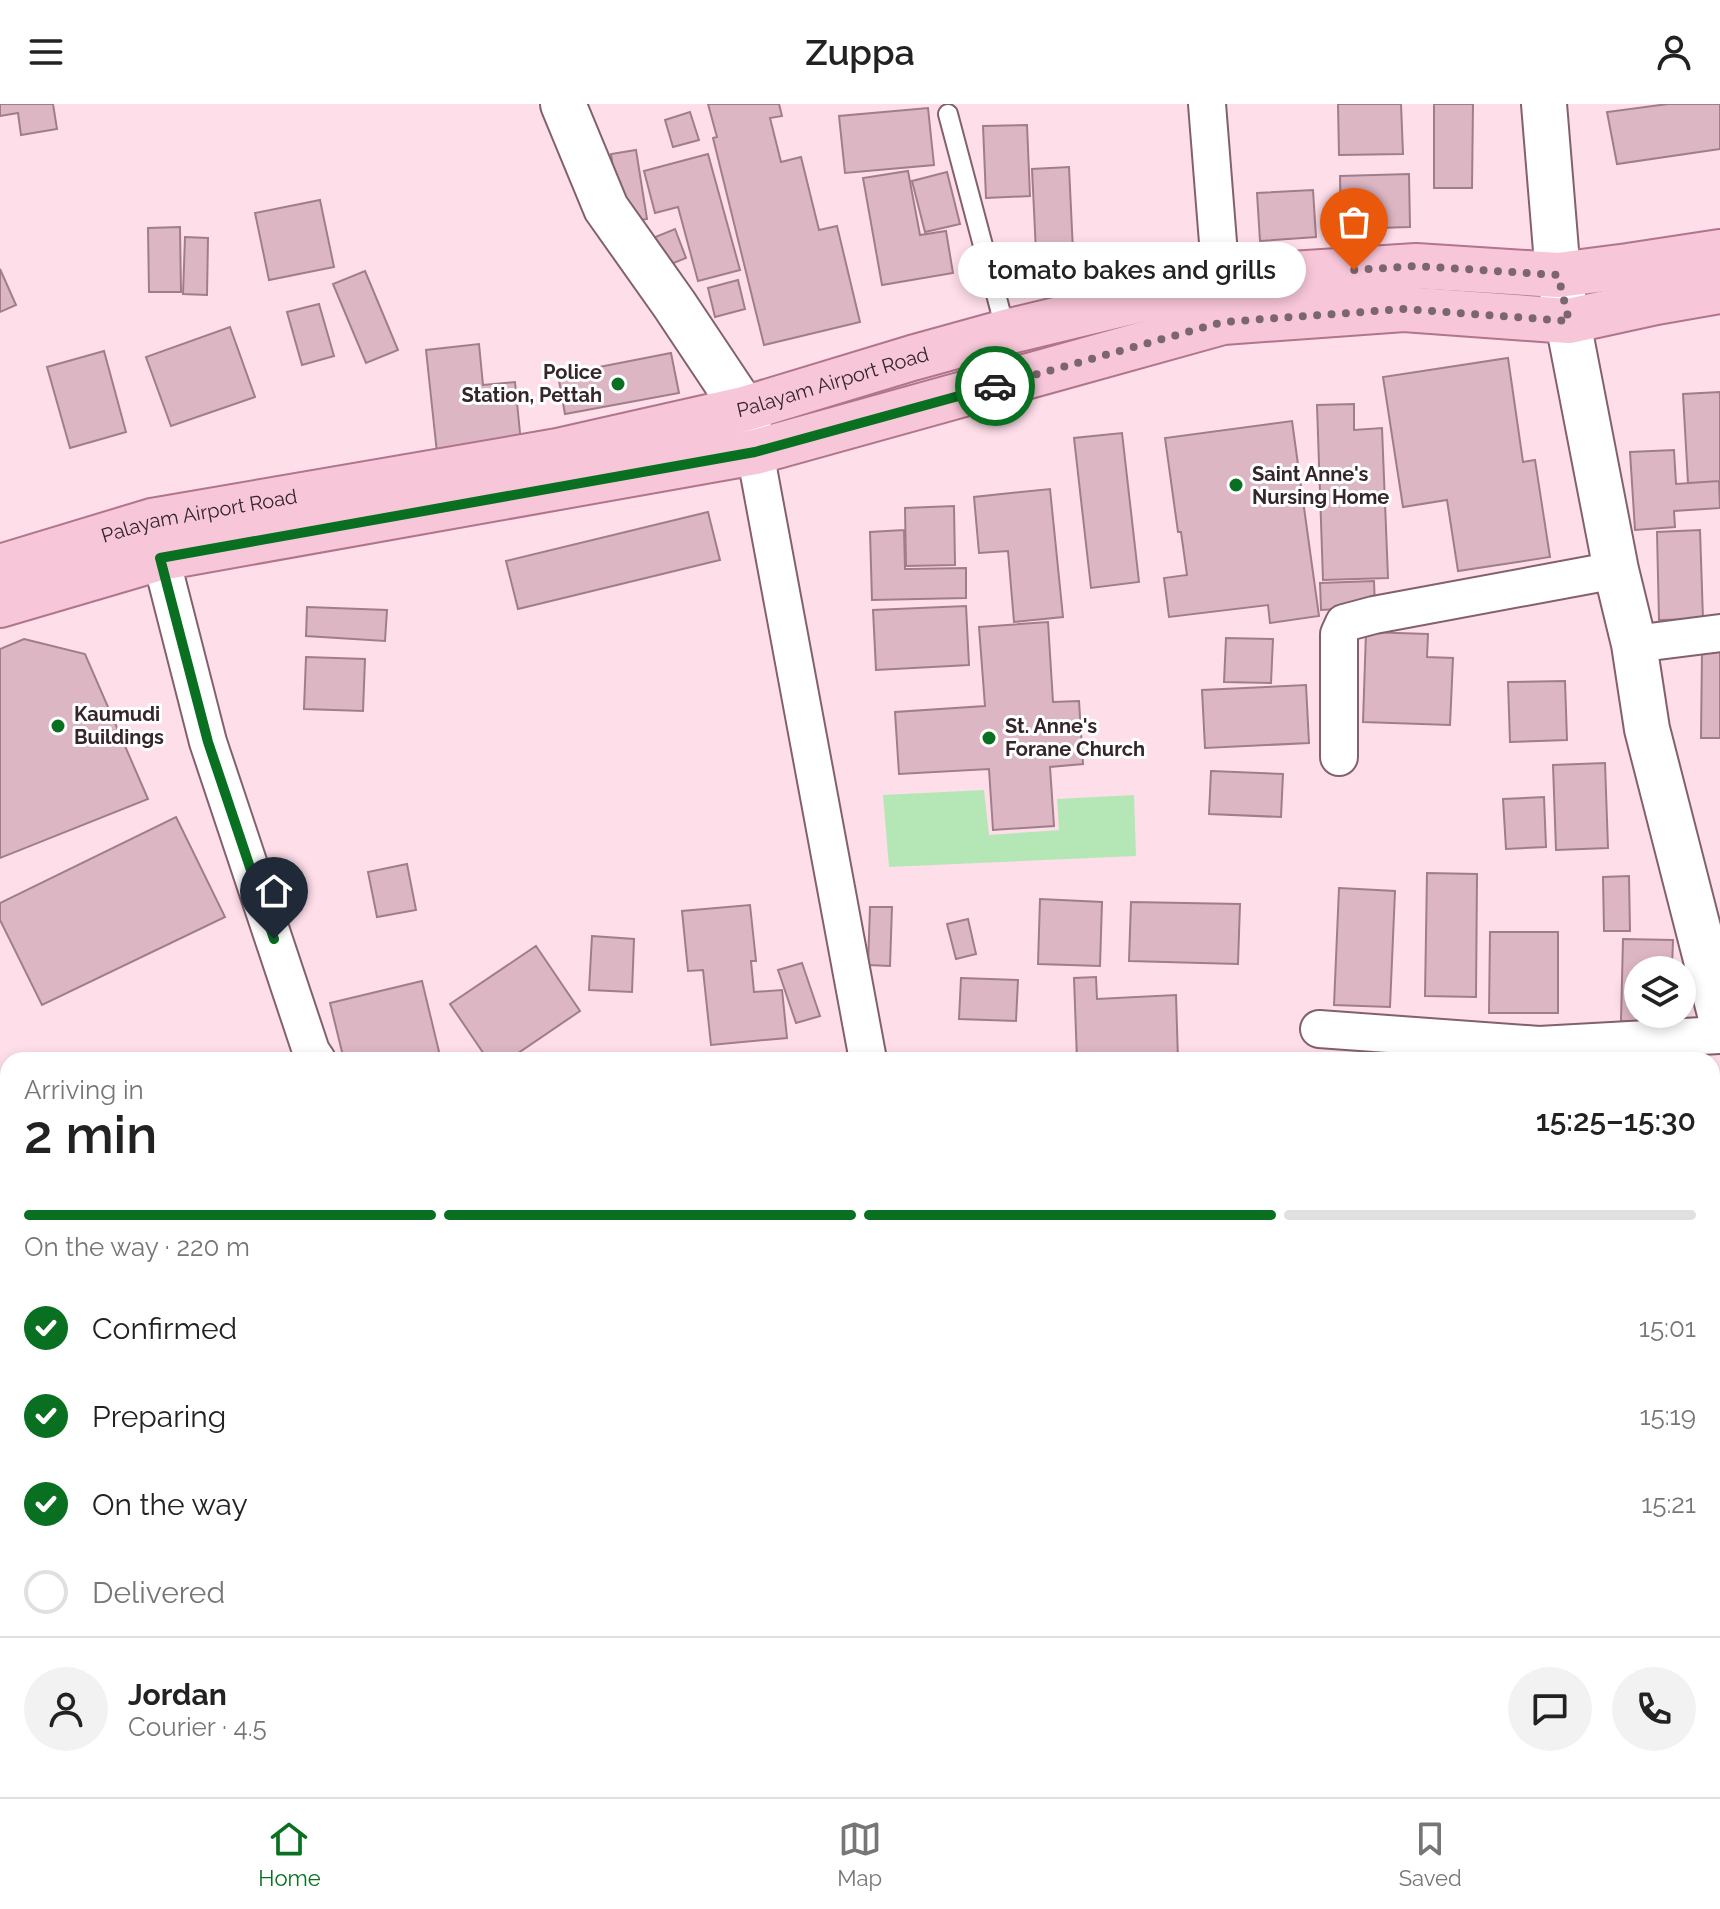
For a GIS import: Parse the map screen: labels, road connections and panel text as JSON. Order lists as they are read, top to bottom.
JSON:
{
  "streets": {
    "main road": ["Palayam Airport Road"]
  },
  "places": [
    "tomato bakes and grills",
    "Police Station, Pettah",
    "Saint Anne's Nursing Home",
    "Kaumudi Buildings",
    "St. Anne's Forane Church"
  ],
  "page": {
    "header": "Zuppa",
    "bubble": "tomato bakes and grills",
    "heading": ["2 min", "Arriving in", "15:25–15:30"],
    "panel": ["Jordan", "Courier · 4.5"],
    "bar": "On the way · 220 m",
    "list": [
      ["Confirmed", "15:01"],
      ["Preparing", "15:19"],
      ["On the way", "15:21"],
      "Delivered"
    ],
    "tabs": ["Home", "Map", "Saved"]
  }
}
